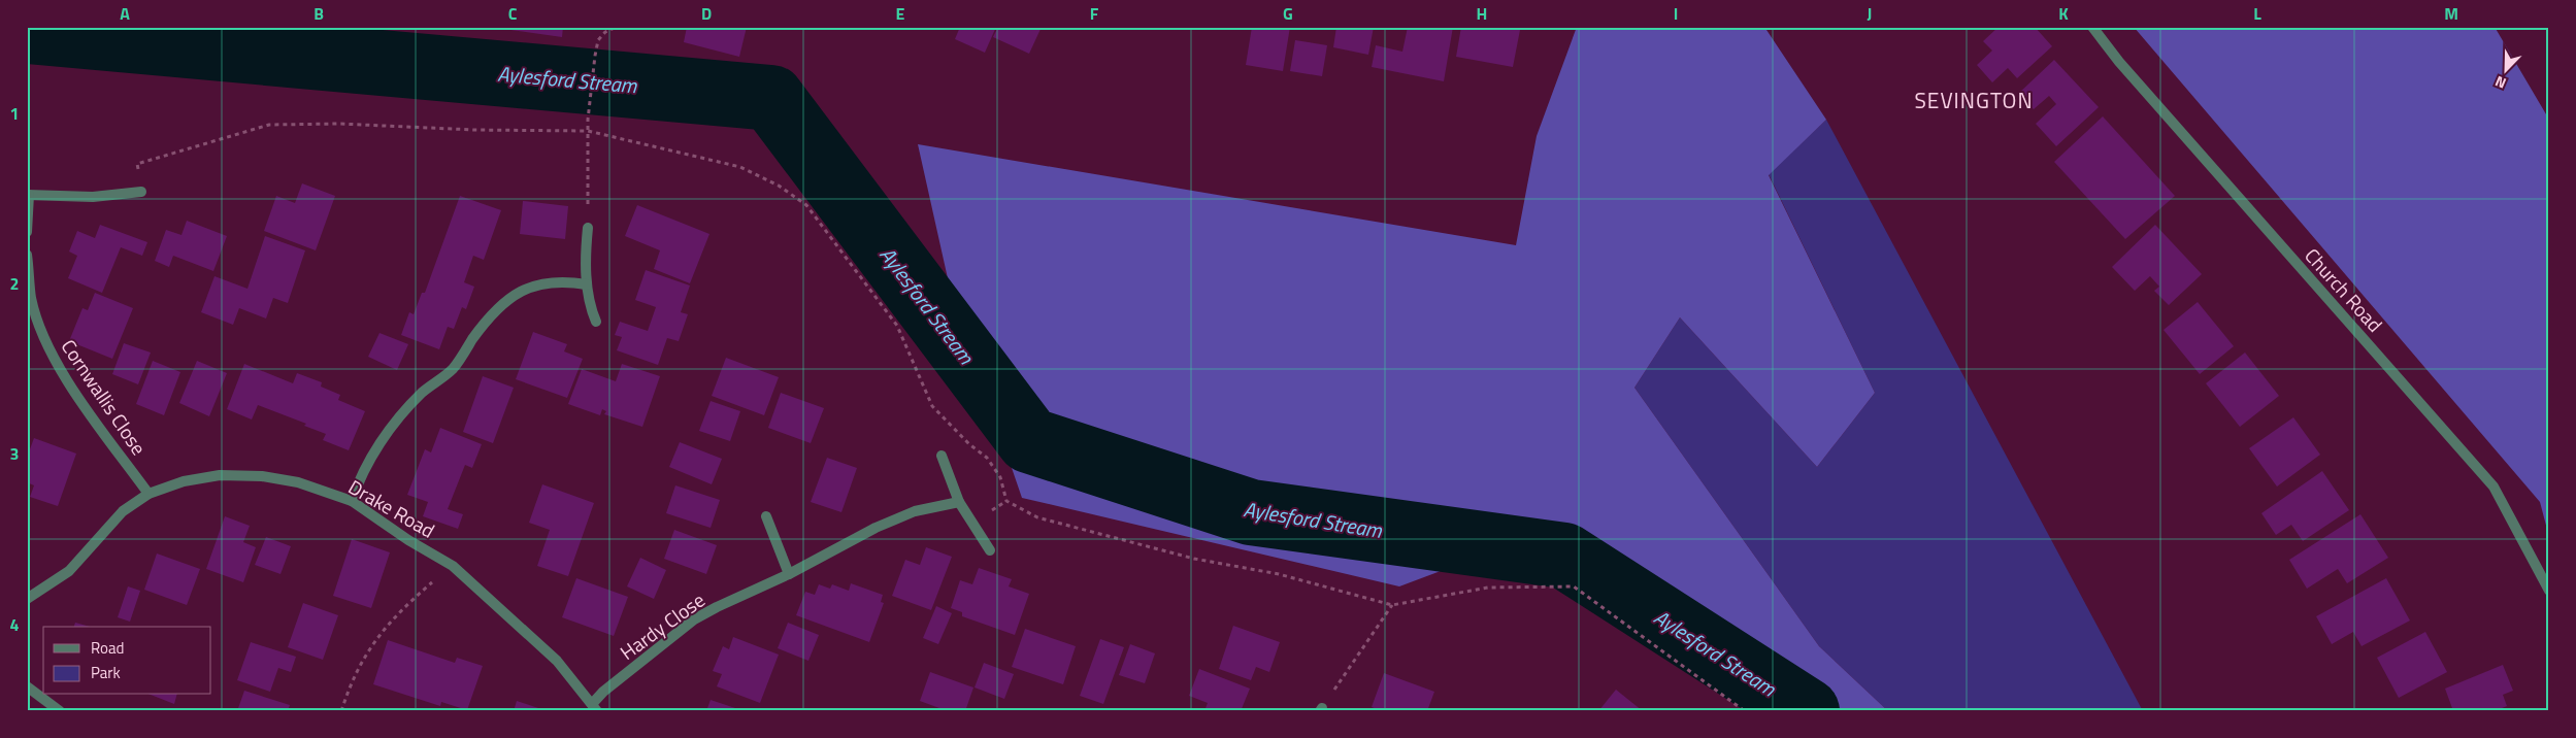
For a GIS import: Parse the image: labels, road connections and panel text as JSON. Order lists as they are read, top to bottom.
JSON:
{
  "streets": {
    "street": [
      "Church Road",
      "Cornwallis Close",
      "Drake Road",
      "Hardy Close"
    ]
  },
  "crossings": [
    ["Cornwallis Close", "Drake Road"],
    ["Drake Road", "Hardy Close"]
  ],
  "districts": ["SEVINGTON"],
  "water": ["Aylesford Stream"],
  "legend": ["Road", "Park"],
  "north": "bottom left",
  "grid": {
    "columns": [
      "A",
      "B",
      "C",
      "D",
      "E",
      "F",
      "G",
      "H",
      "I",
      "J",
      "K",
      "L",
      "M"
    ],
    "rows": [
      "1",
      "2",
      "3",
      "4"
    ]
  }
}
